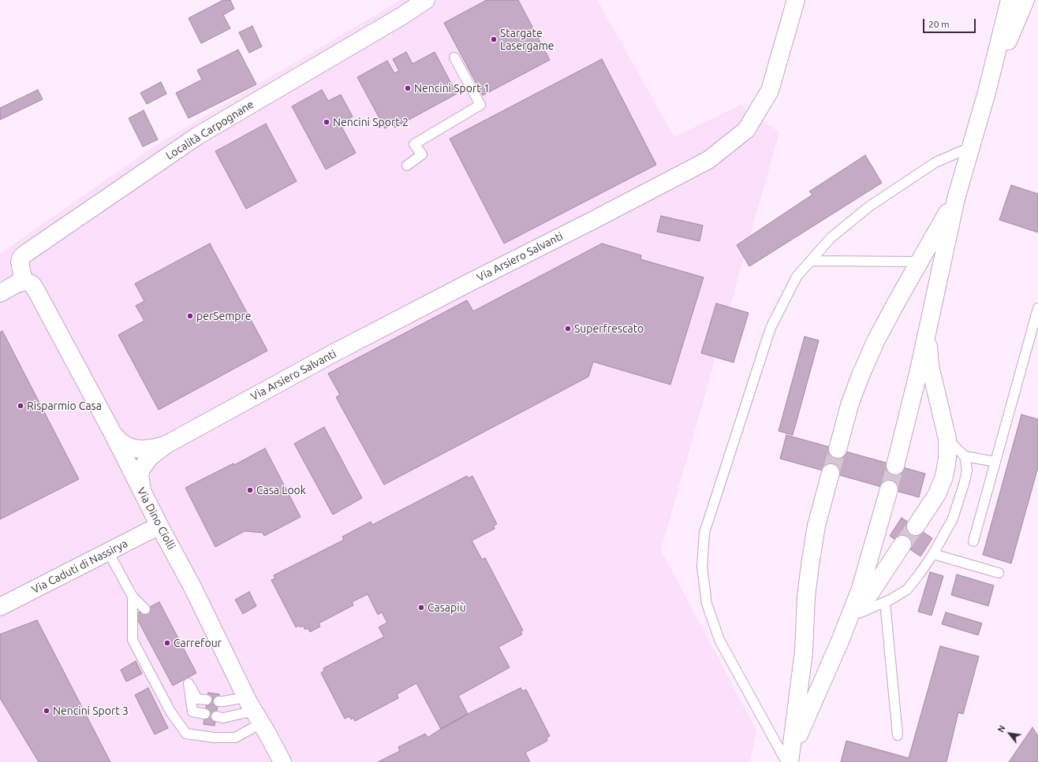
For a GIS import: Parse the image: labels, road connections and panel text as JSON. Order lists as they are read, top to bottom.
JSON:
{
  "streets": {
    "main road": [
      "Località Carpognane",
      "Via Arsiero Salvanti",
      "Via Dino Ciolli",
      "Via Caduti di Nassirya"
    ]
  },
  "crossings": [
    ["Località Carpognane", "Via Dino Ciolli"],
    ["Via Arsiero Salvanti", "Via Dino Ciolli"],
    ["Via Dino Ciolli", "Via Caduti di Nassirya"]
  ],
  "places": [
    "Stargate Lasergame",
    "Nencini Sport 1",
    "Nencini Sport 2",
    "perSempre",
    "Superfrescato",
    "Risparmio Casa",
    "Casa Look",
    "Casapiù",
    "Carrefour",
    "Nencini Sport 3"
  ],
  "scale_bar": "20 m",
  "north": "top left"
}
